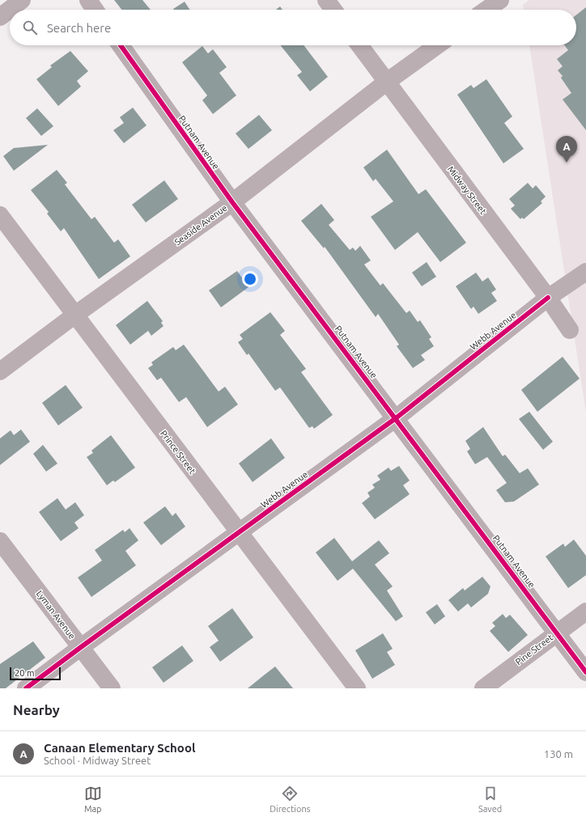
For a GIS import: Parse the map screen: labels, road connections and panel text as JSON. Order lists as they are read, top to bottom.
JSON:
{
  "streets": {
    "street": [
      "Putnam Avenue",
      "Midway Street",
      "Seaside Avenue",
      "Webb Avenue",
      "Prince Street",
      "Lyman Avenue",
      "Pine Street"
    ]
  },
  "crossings": [
    ["Putnam Avenue", "Seaside Avenue"],
    ["Putnam Avenue", "Webb Avenue"],
    ["Putnam Avenue", "Pine Street"],
    ["Midway Street", "Seaside Avenue"],
    ["Midway Street", "Webb Avenue"],
    ["Seaside Avenue", "Prince Street"],
    ["Webb Avenue", "Prince Street"],
    ["Webb Avenue", "Lyman Avenue"]
  ],
  "scale_bar": "20 m",
  "page": {
    "search": "Search here",
    "pins": "A",
    "scale": "20 m",
    "heading": "Nearby",
    "list": [
      {
        "mark": "A",
        "name": "Canaan Elementary School",
        "note": "School · Midway Street",
        "value": "130 m"
      }
    ],
    "nav": ["Map", "Directions", "Saved"]
  }
}
